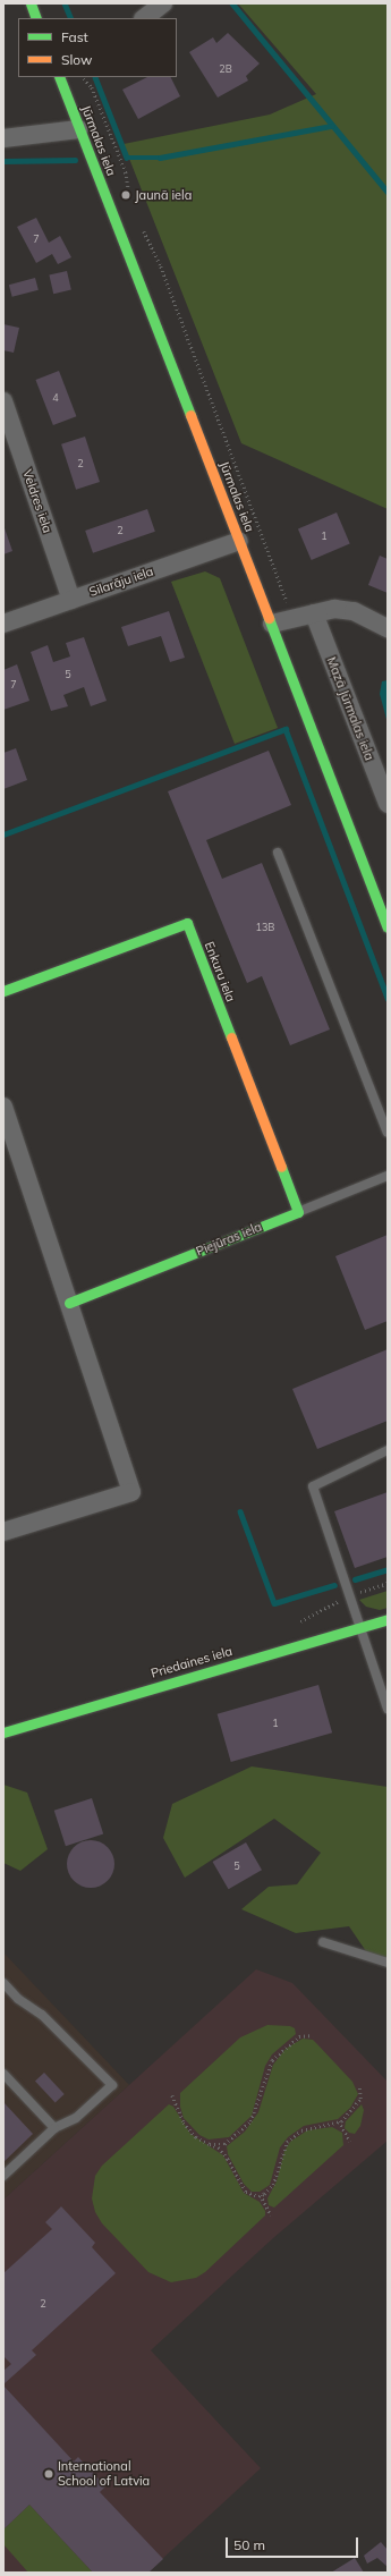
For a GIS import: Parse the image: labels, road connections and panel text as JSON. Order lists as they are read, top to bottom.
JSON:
{
  "streets": {
    "street": [
      "Jūrmalas iela",
      "Veldres iela",
      "Silarāju iela",
      "Mazā Jūrmalas iela",
      "Enkuru iela",
      "Piejūras iela",
      "Priedaines iela"
    ]
  },
  "crossings": [
    ["Jūrmalas iela", "Silarāju iela"],
    ["Veldres iela", "Silarāju iela"],
    ["Enkuru iela", "Piejūras iela"]
  ],
  "places": ["Jaunā iela", "International School of Latvia"],
  "house_numbers": [
    "2B",
    "7",
    "4",
    "2",
    "2",
    "1",
    "5",
    "7",
    "13B",
    "1",
    "5",
    "2"
  ],
  "legend": ["Fast", "Slow"],
  "scale_bar": "50 m"
}
